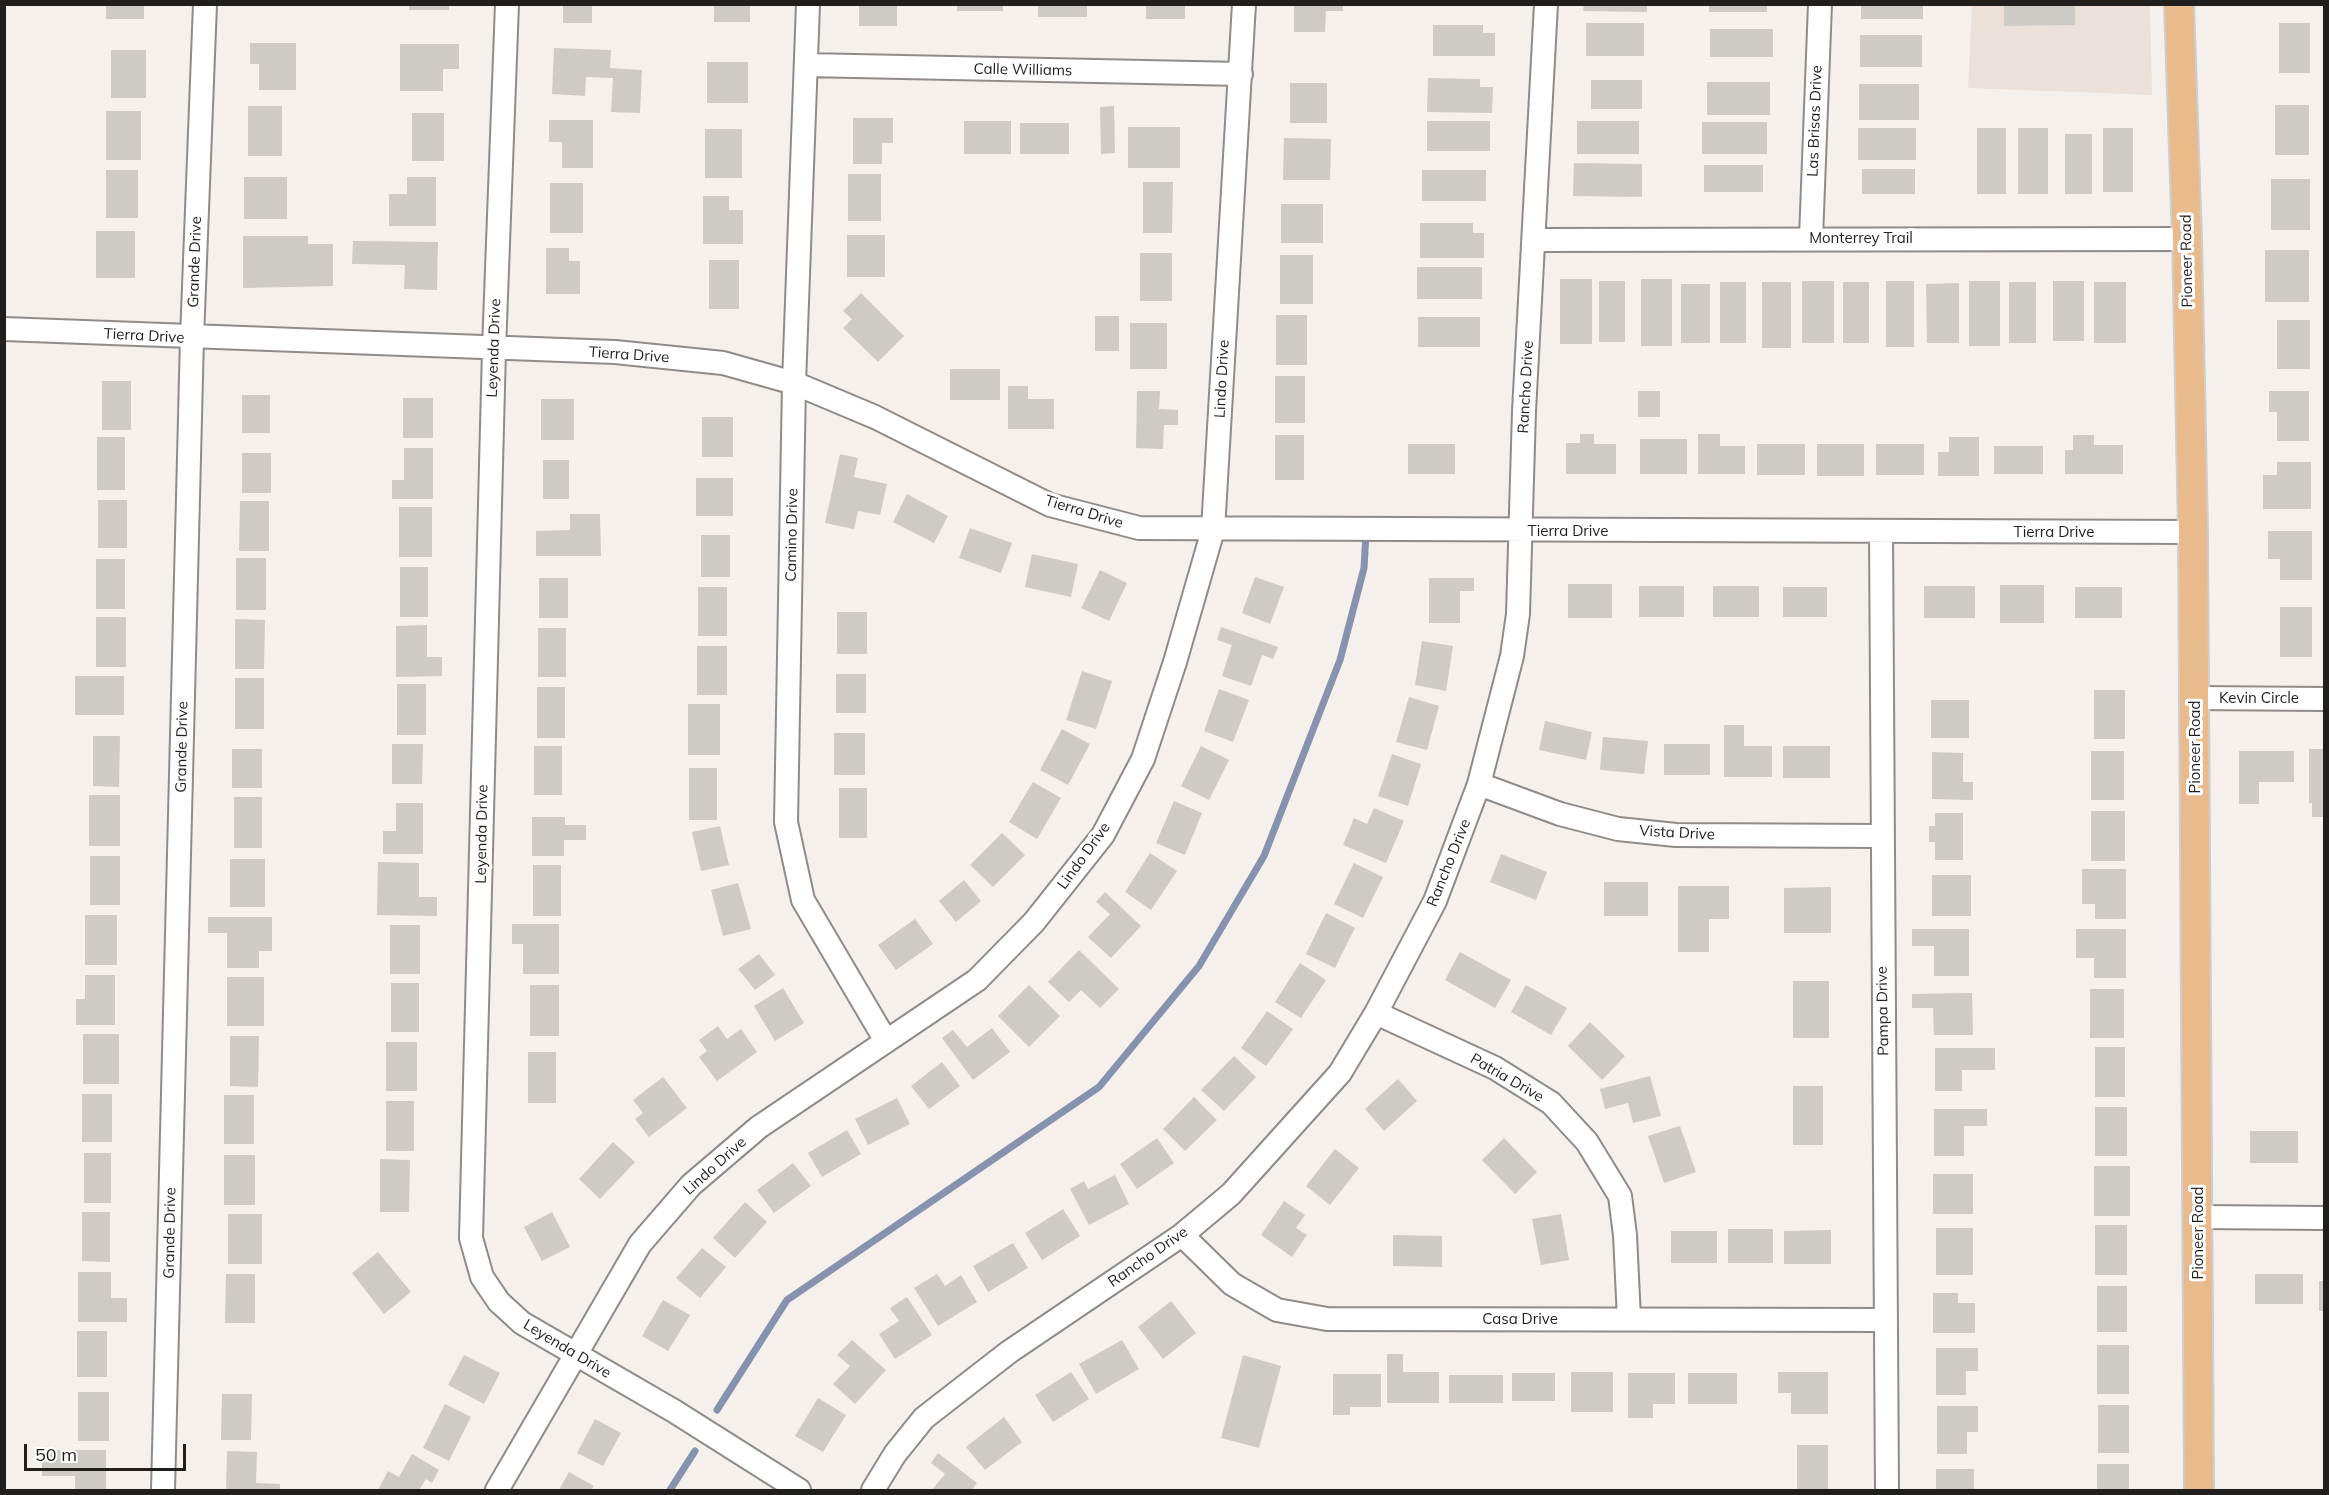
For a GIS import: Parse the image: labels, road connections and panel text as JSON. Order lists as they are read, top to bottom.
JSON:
{
  "streets": {
    "main road": ["Pioneer Road"],
    "street": [
      "Calle Williams",
      "Las Brisas Drive",
      "Monterrey Trail",
      "Grande Drive",
      "Tierra Drive",
      "Leyenda Drive",
      "Lindo Drive",
      "Rancho Drive",
      "Camino Drive",
      "Kevin Circle",
      "Vista Drive",
      "Pampa Drive",
      "Patria Drive",
      "Casa Drive"
    ]
  },
  "crossings": [
    ["Calle Williams", "Lindo Drive"],
    ["Calle Williams", "Camino Drive"],
    ["Las Brisas Drive", "Monterrey Trail"],
    ["Monterrey Trail", "Pioneer Road"],
    ["Monterrey Trail", "Rancho Drive"],
    ["Pioneer Road", "Tierra Drive"],
    ["Pioneer Road", "Kevin Circle"],
    ["Grande Drive", "Tierra Drive"],
    ["Tierra Drive", "Leyenda Drive"],
    ["Tierra Drive", "Lindo Drive"],
    ["Tierra Drive", "Rancho Drive"],
    ["Tierra Drive", "Camino Drive"],
    ["Tierra Drive", "Pampa Drive"],
    ["Leyenda Drive", "Lindo Drive"],
    ["Lindo Drive", "Camino Drive"],
    ["Rancho Drive", "Vista Drive"],
    ["Rancho Drive", "Patria Drive"],
    ["Rancho Drive", "Casa Drive"],
    ["Vista Drive", "Pampa Drive"],
    ["Pampa Drive", "Casa Drive"],
    ["Patria Drive", "Casa Drive"]
  ],
  "scale_bar": "50 m"
}
